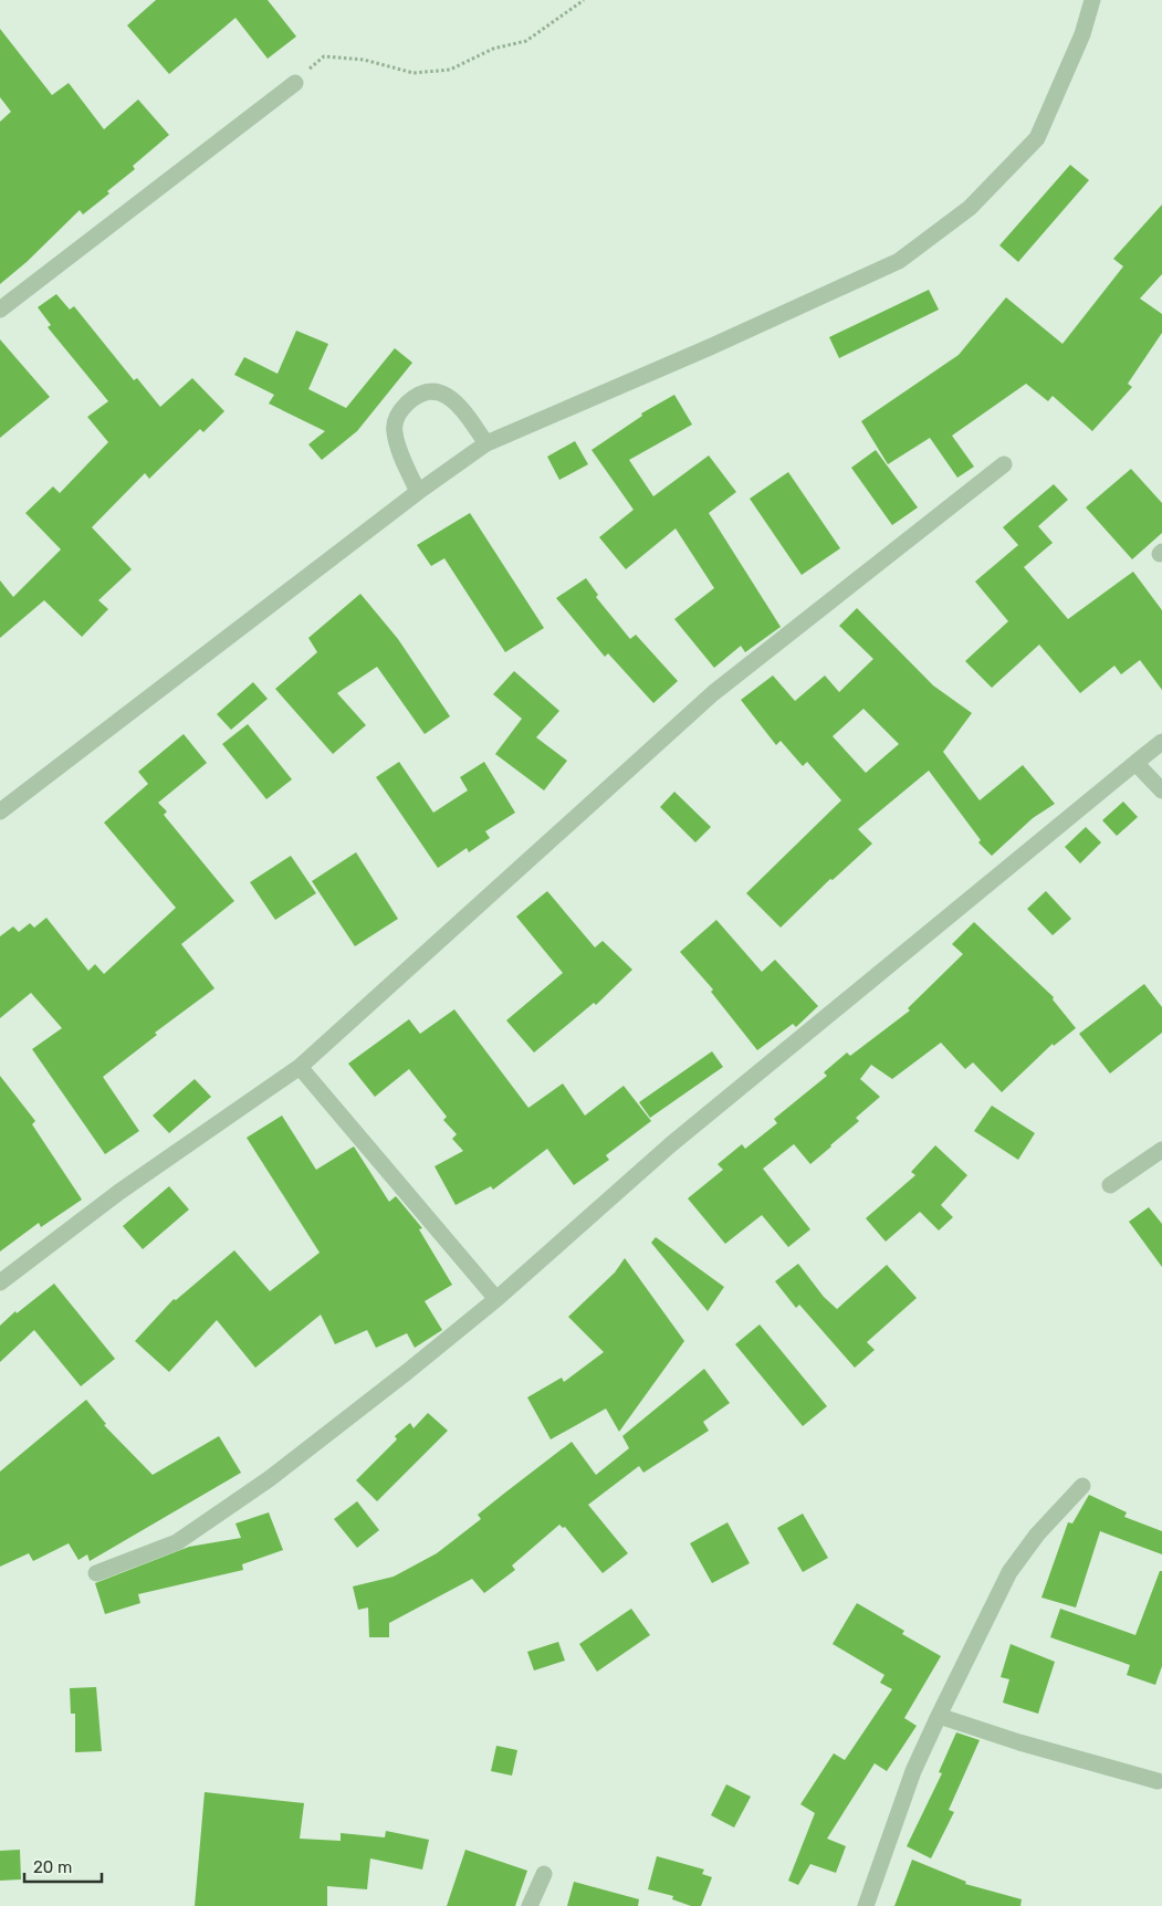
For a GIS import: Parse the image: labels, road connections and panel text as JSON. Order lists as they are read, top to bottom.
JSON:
{
  "scale_bar": "20 m"
}
